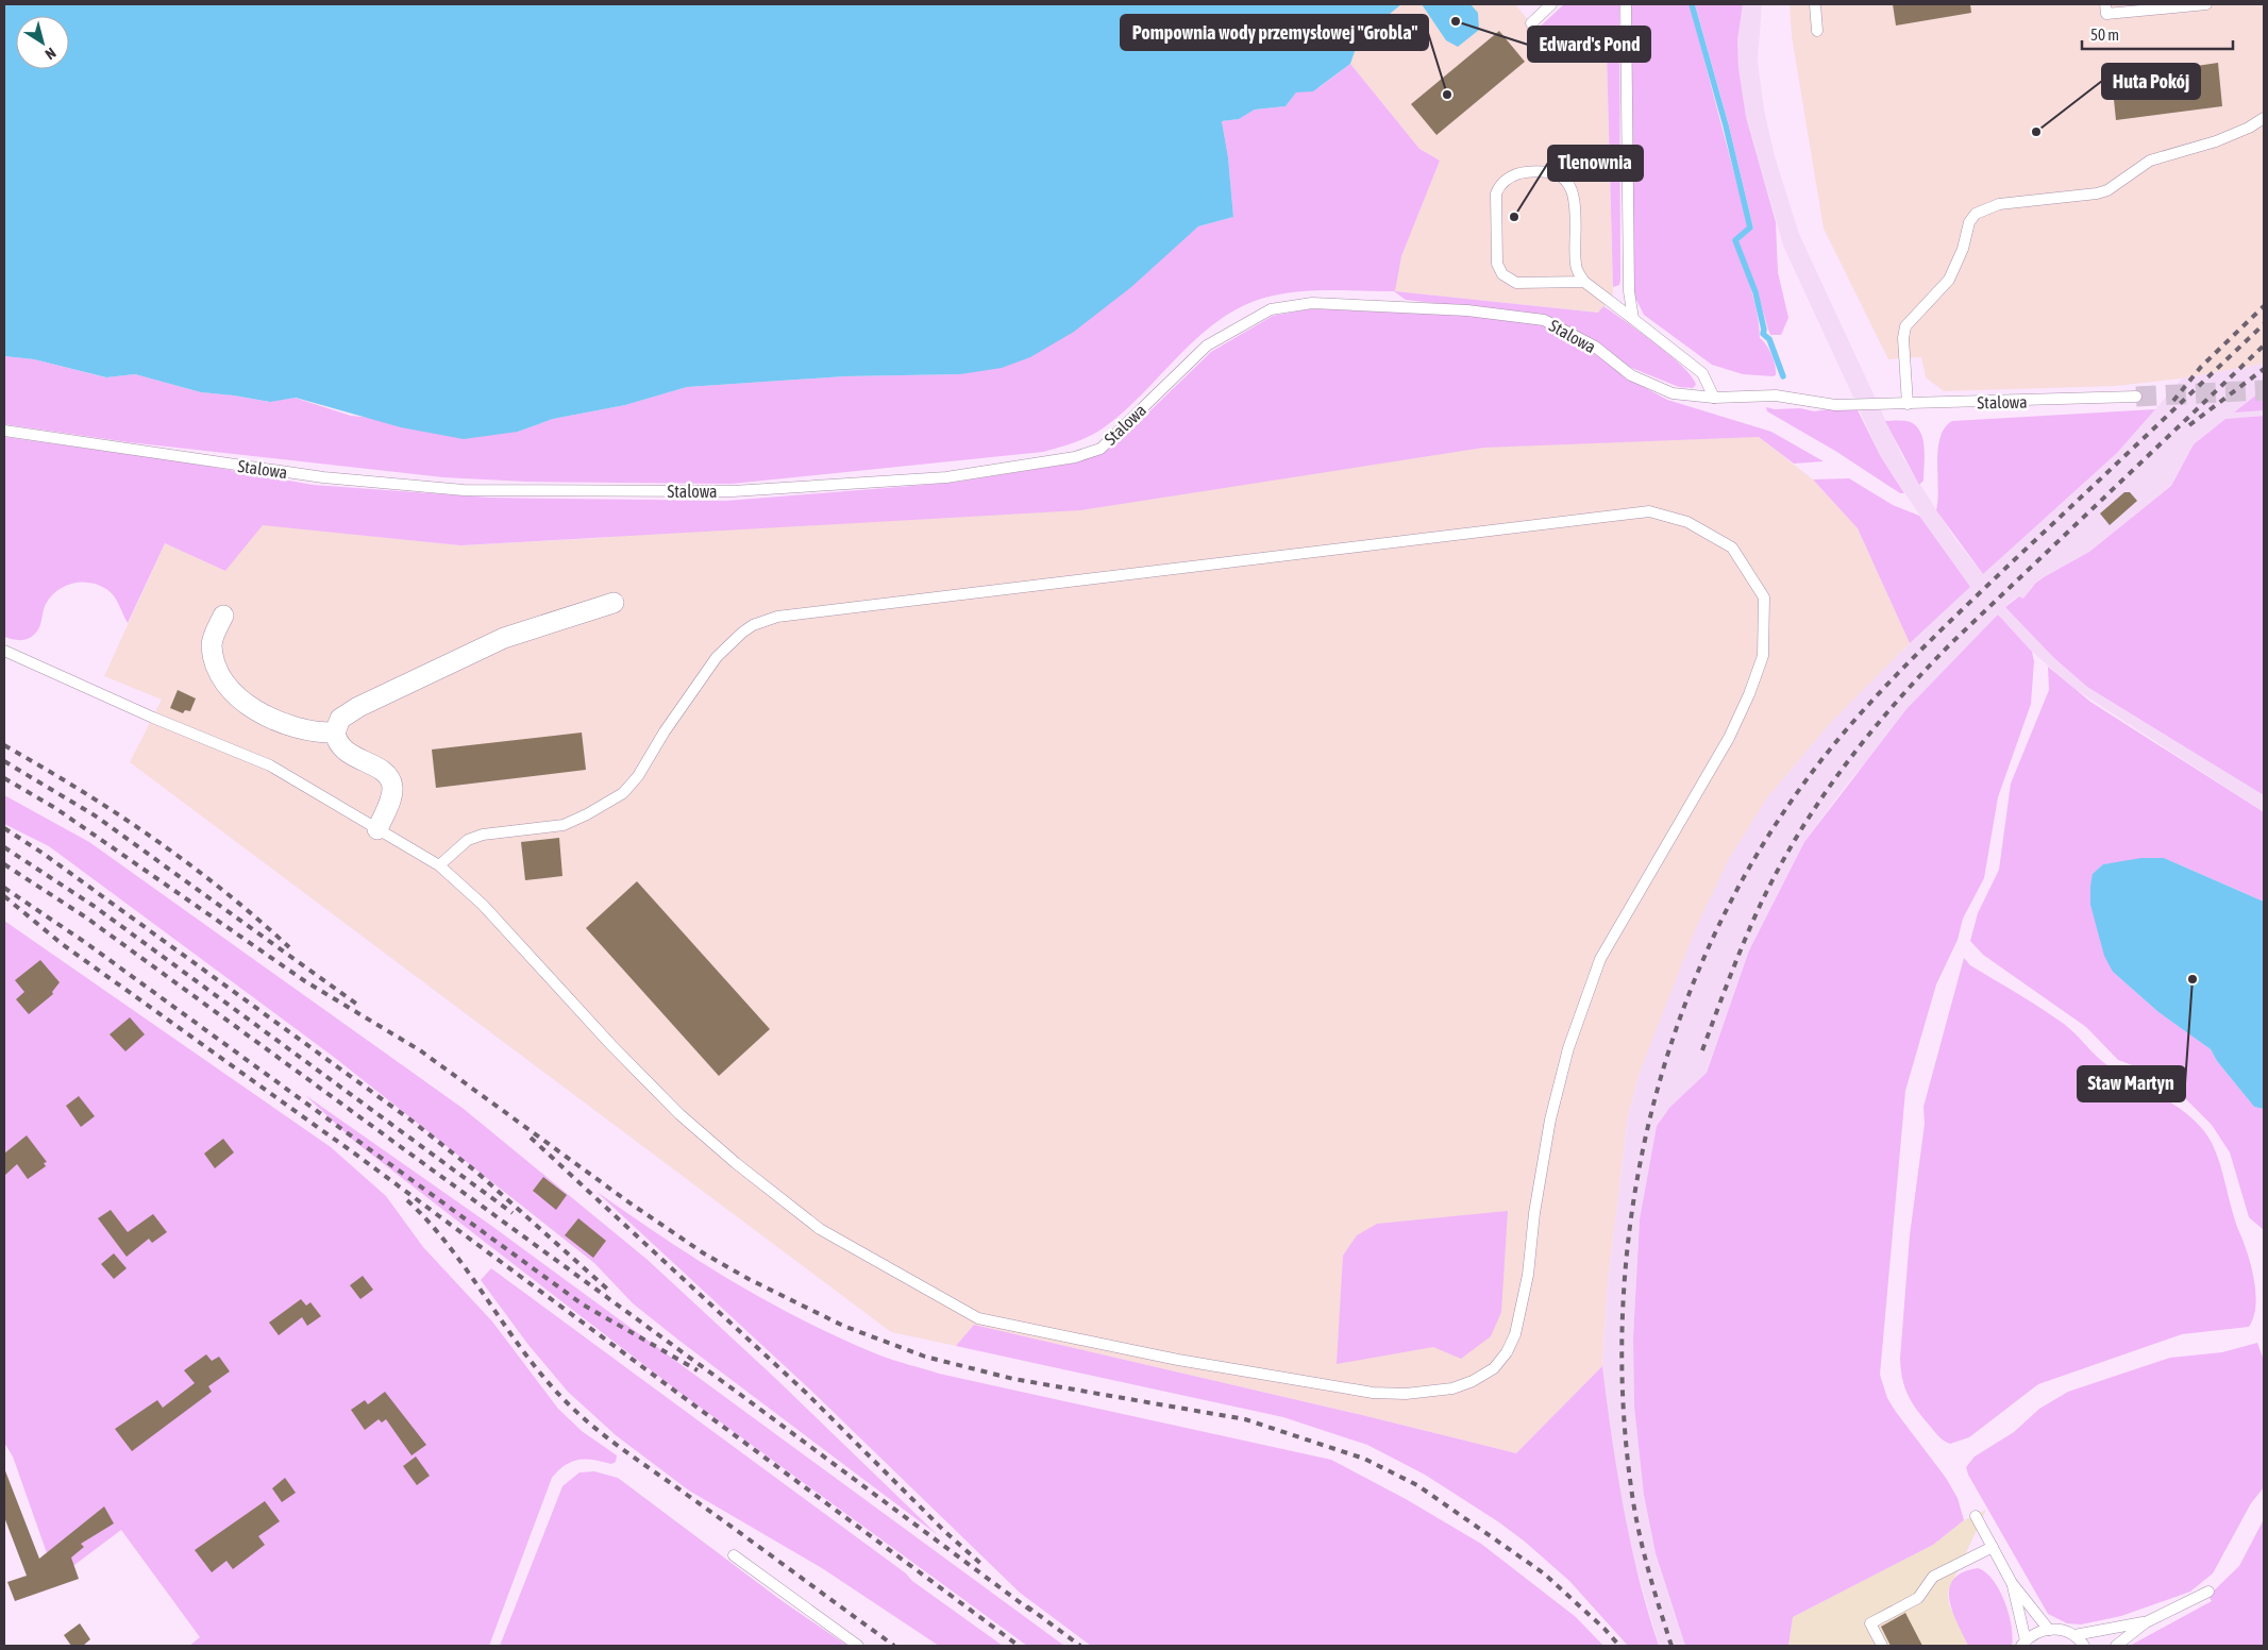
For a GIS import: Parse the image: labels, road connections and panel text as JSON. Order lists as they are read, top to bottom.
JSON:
{
  "streets": {
    "lane": ["Stalowa"]
  },
  "places": [
    "Edward's Pond",
    "Pompownia wody przemysłowej \"Grobla\"",
    "Huta Pokój",
    "Tlenownia",
    "Staw Martyn"
  ],
  "scale_bar": "50 m",
  "north": "bottom right"
}
